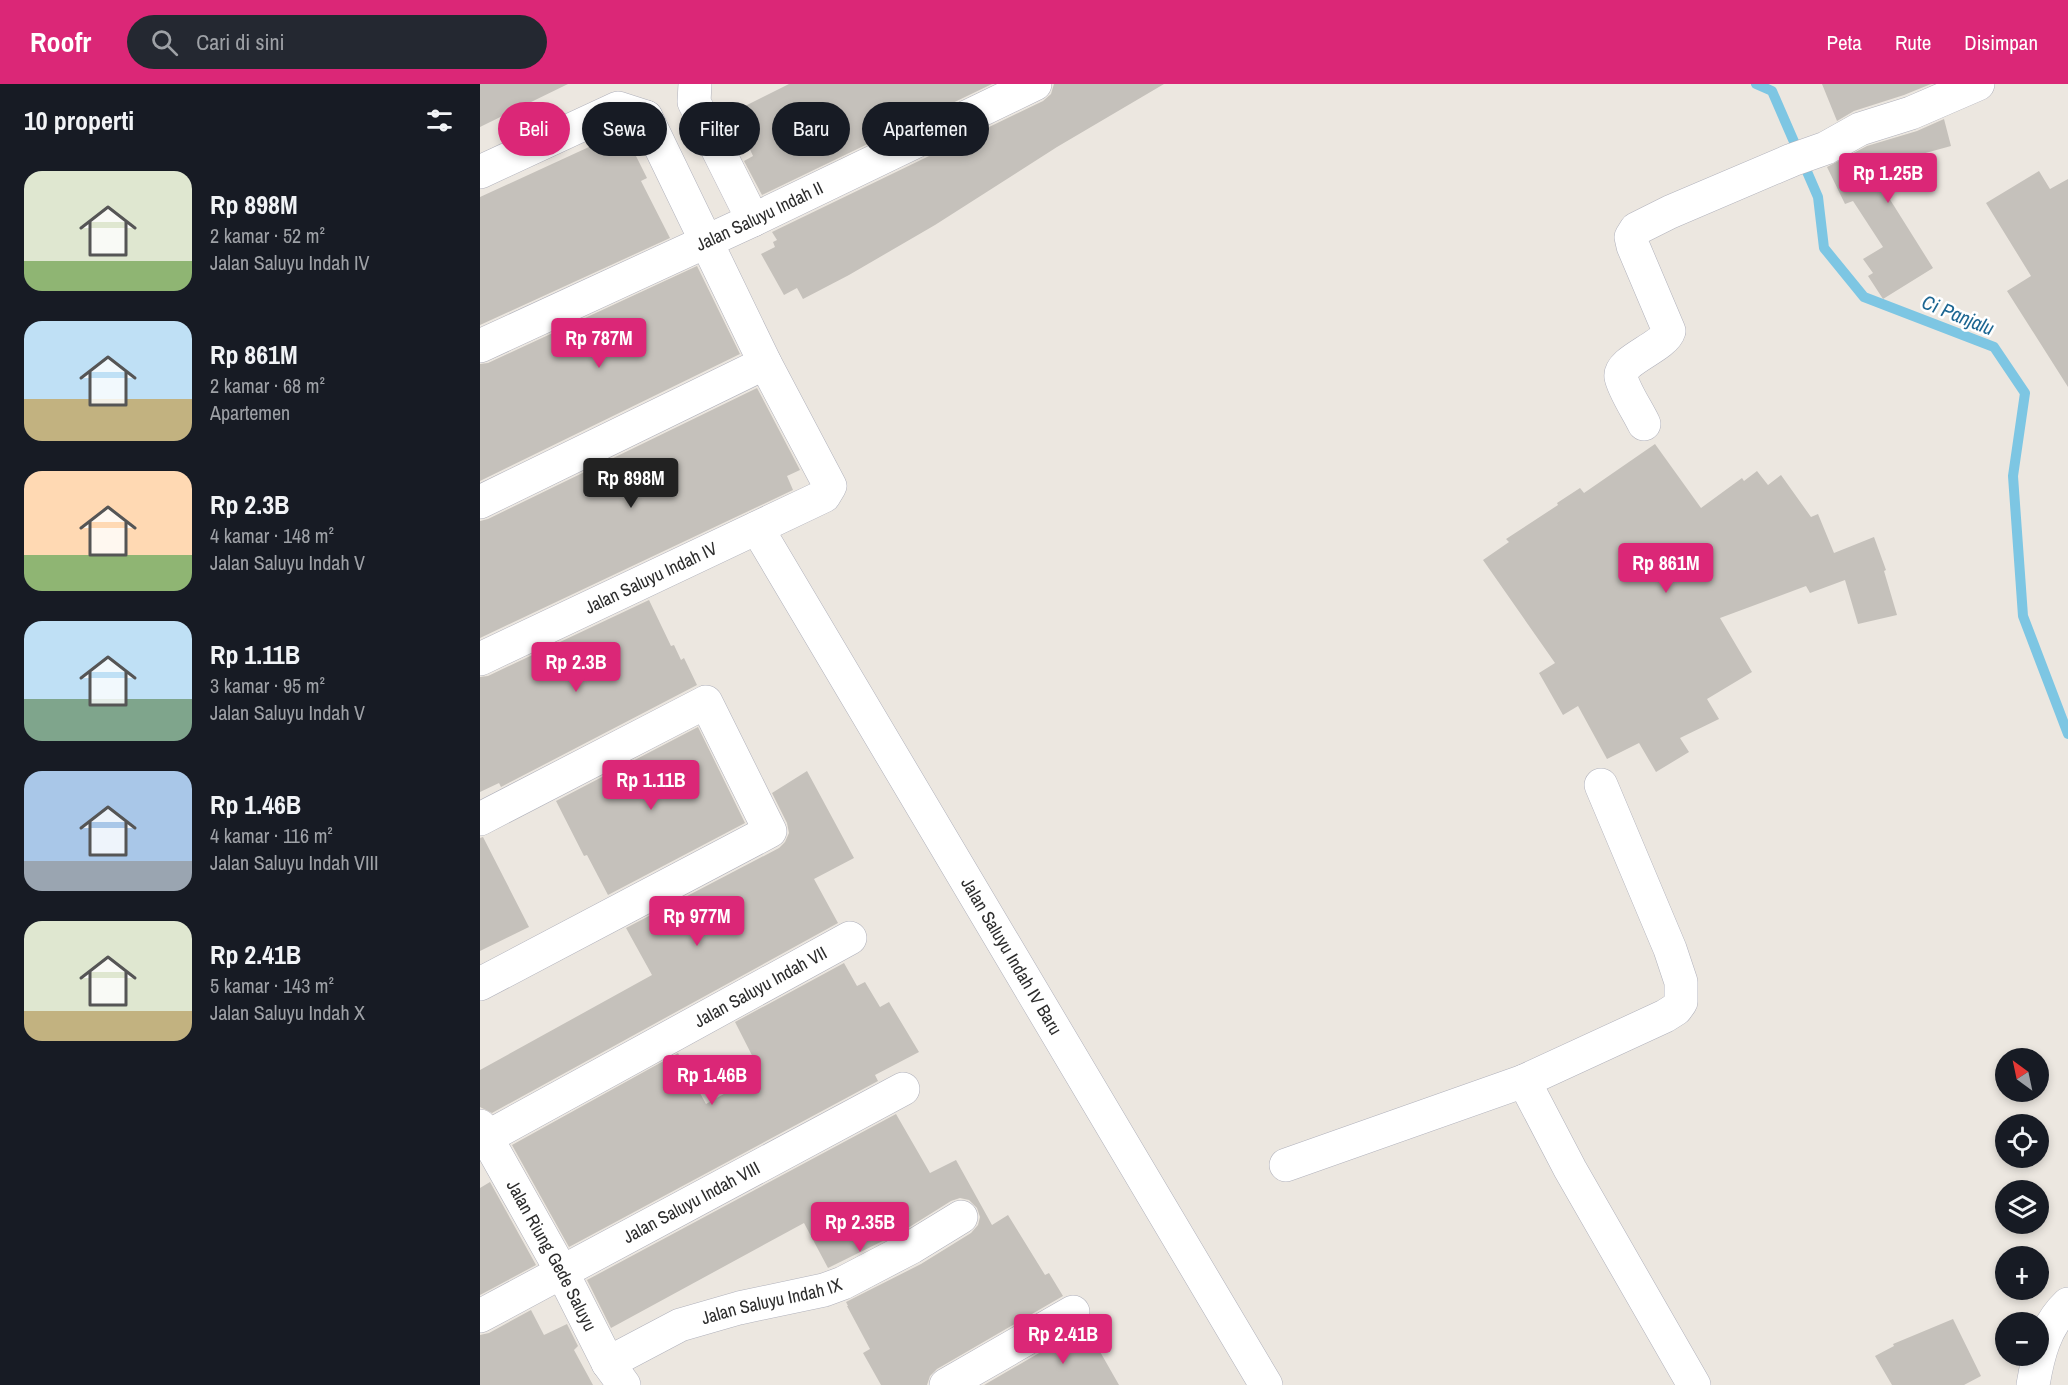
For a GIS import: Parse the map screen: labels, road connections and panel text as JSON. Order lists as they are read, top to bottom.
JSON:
{
  "streets": {
    "street": [
      "Jalan Saluyu Indah II",
      "Jalan Saluyu Indah IV",
      "Jalan Saluyu Indah IV Baru",
      "Jalan Saluyu Indah VII",
      "Jalan Saluyu Indah VIII",
      "Jalan Riung Gede Saluyu",
      "Jalan Saluyu Indah IX"
    ]
  },
  "crossings": [
    ["Jalan Saluyu Indah IV", "Jalan Saluyu Indah IV Baru"],
    ["Jalan Saluyu Indah VII", "Jalan Riung Gede Saluyu"],
    ["Jalan Saluyu Indah VIII", "Jalan Riung Gede Saluyu"],
    ["Jalan Riung Gede Saluyu", "Jalan Saluyu Indah IX"]
  ],
  "water": ["Ci Panjalu"],
  "north": "top left",
  "page": {
    "header": "Roofr",
    "search": "Cari di sini",
    "nav": ["Peta", "Rute", "Disimpan"],
    "heading": "10 properti",
    "chip": [
      "Beli",
      "Sewa",
      "Filter",
      "Baru",
      "Apartemen"
    ],
    "price": [
      "Rp 1.25B",
      "Rp 787M",
      "Rp 898M",
      "Rp 861M",
      "Rp 2.3B",
      "Rp 1.11B",
      "Rp 977M",
      "Rp 1.46B",
      "Rp 2.35B",
      "Rp 2.41B"
    ],
    "list": [
      {
        "name": "Rp 898M",
        "note": "2 kamar · 52 m² · Jalan Saluyu Indah IV"
      },
      {
        "name": "Rp 861M",
        "note": "2 kamar · 68 m² · Apartemen"
      },
      {
        "name": "Rp 2.3B",
        "note": "4 kamar · 148 m² · Jalan Saluyu Indah V"
      },
      {
        "name": "Rp 1.11B",
        "note": "3 kamar · 95 m² · Jalan Saluyu Indah V"
      },
      {
        "name": "Rp 1.46B",
        "note": "4 kamar · 116 m² · Jalan Saluyu Indah VIII"
      },
      {
        "name": "Rp 2.41B",
        "note": "5 kamar · 143 m² · Jalan Saluyu Indah X"
      }
    ],
    "map_buttons": ["+", "−"]
  }
}
